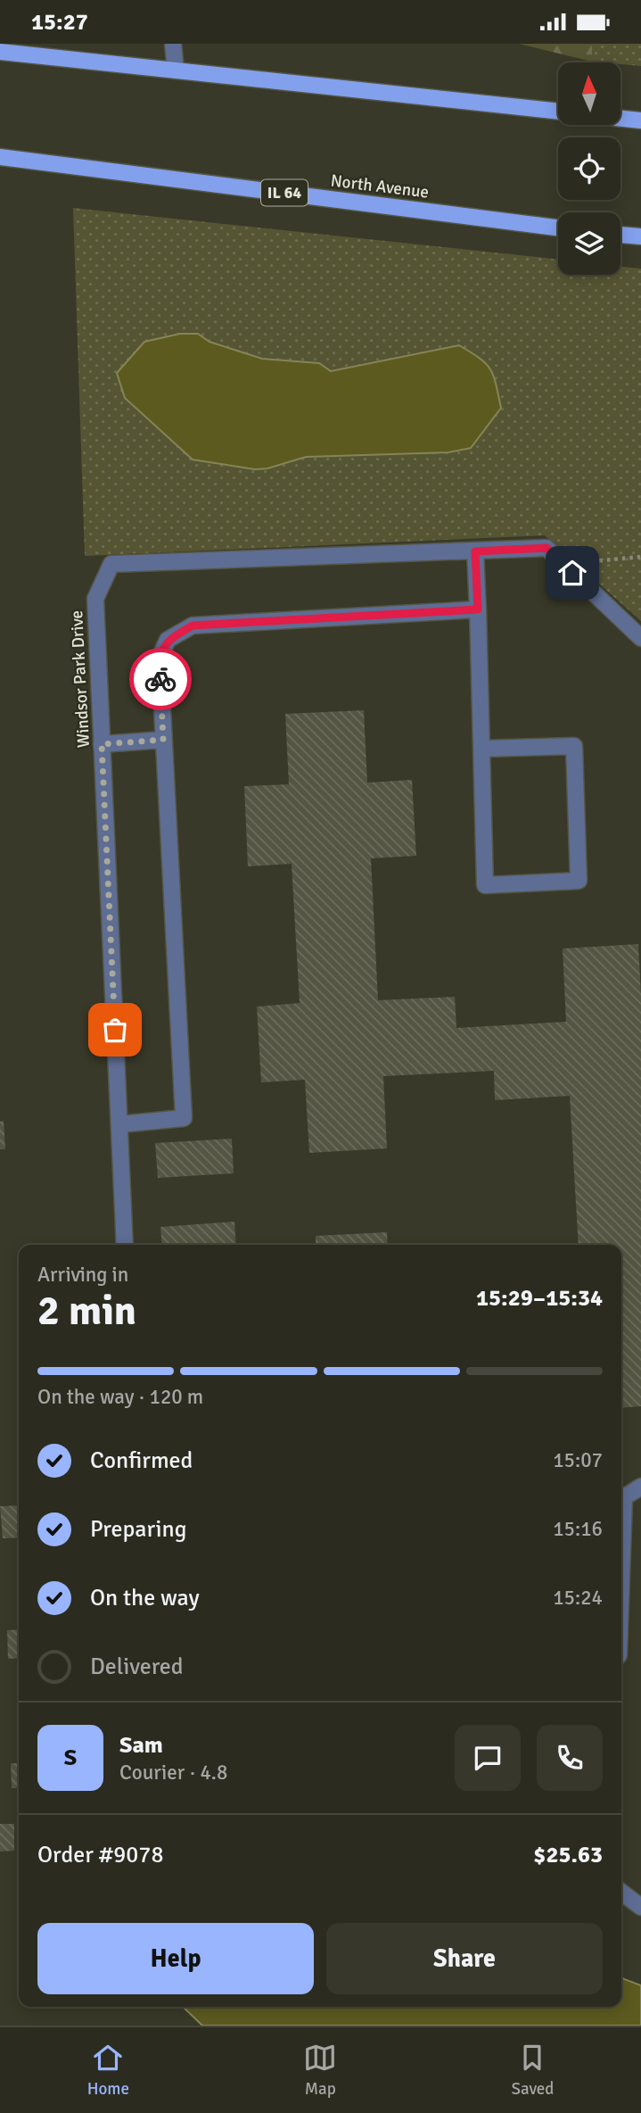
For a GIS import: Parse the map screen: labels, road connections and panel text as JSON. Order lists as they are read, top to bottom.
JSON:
{
  "streets": {
    "main road": ["North Avenue", "IL 64"],
    "street": ["Windsor Park Drive"]
  },
  "north": "top",
  "page": {
    "status": "15:27",
    "heading": ["2 min", "Arriving in", "15:29–15:34"],
    "panel": [
      "Sam",
      "Courier · 4.8",
      "Order #9078",
      "$25.63"
    ],
    "bar": "On the way · 120 m",
    "list": [
      ["Confirmed", "15:07"],
      ["Preparing", "15:16"],
      ["On the way", "15:24"],
      "Delivered"
    ],
    "round": "S",
    "buttons": ["Help", "Share"],
    "tabs": ["Home", "Map", "Saved"]
  }
}
